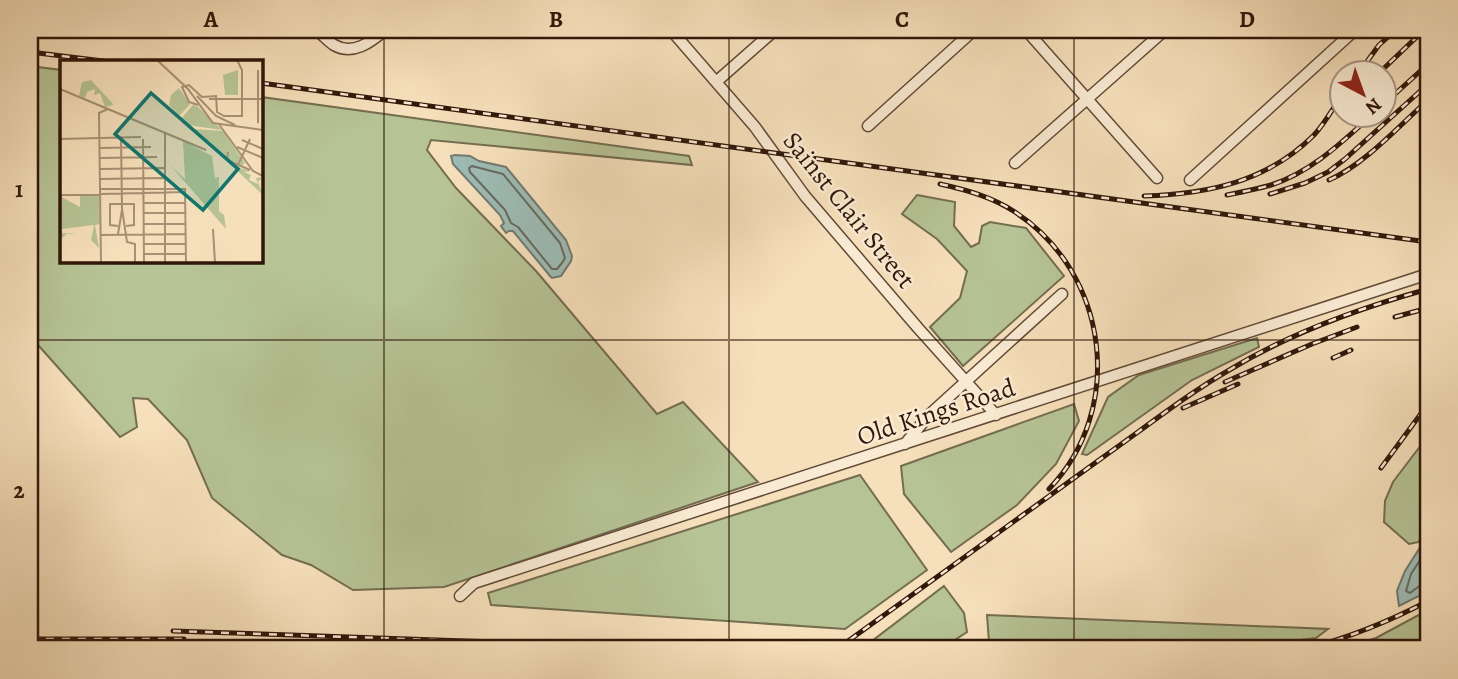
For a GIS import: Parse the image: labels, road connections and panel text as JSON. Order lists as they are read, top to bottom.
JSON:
{
  "streets": {
    "street": ["Sainst Clair Street", "Old Kings Road"]
  },
  "crossings": [
    ["Sainst Clair Street", "Old Kings Road"]
  ],
  "north": "bottom right",
  "grid": {
    "columns": [
      "A",
      "B",
      "C",
      "D"
    ],
    "rows": ["1", "2"]
  }
}
